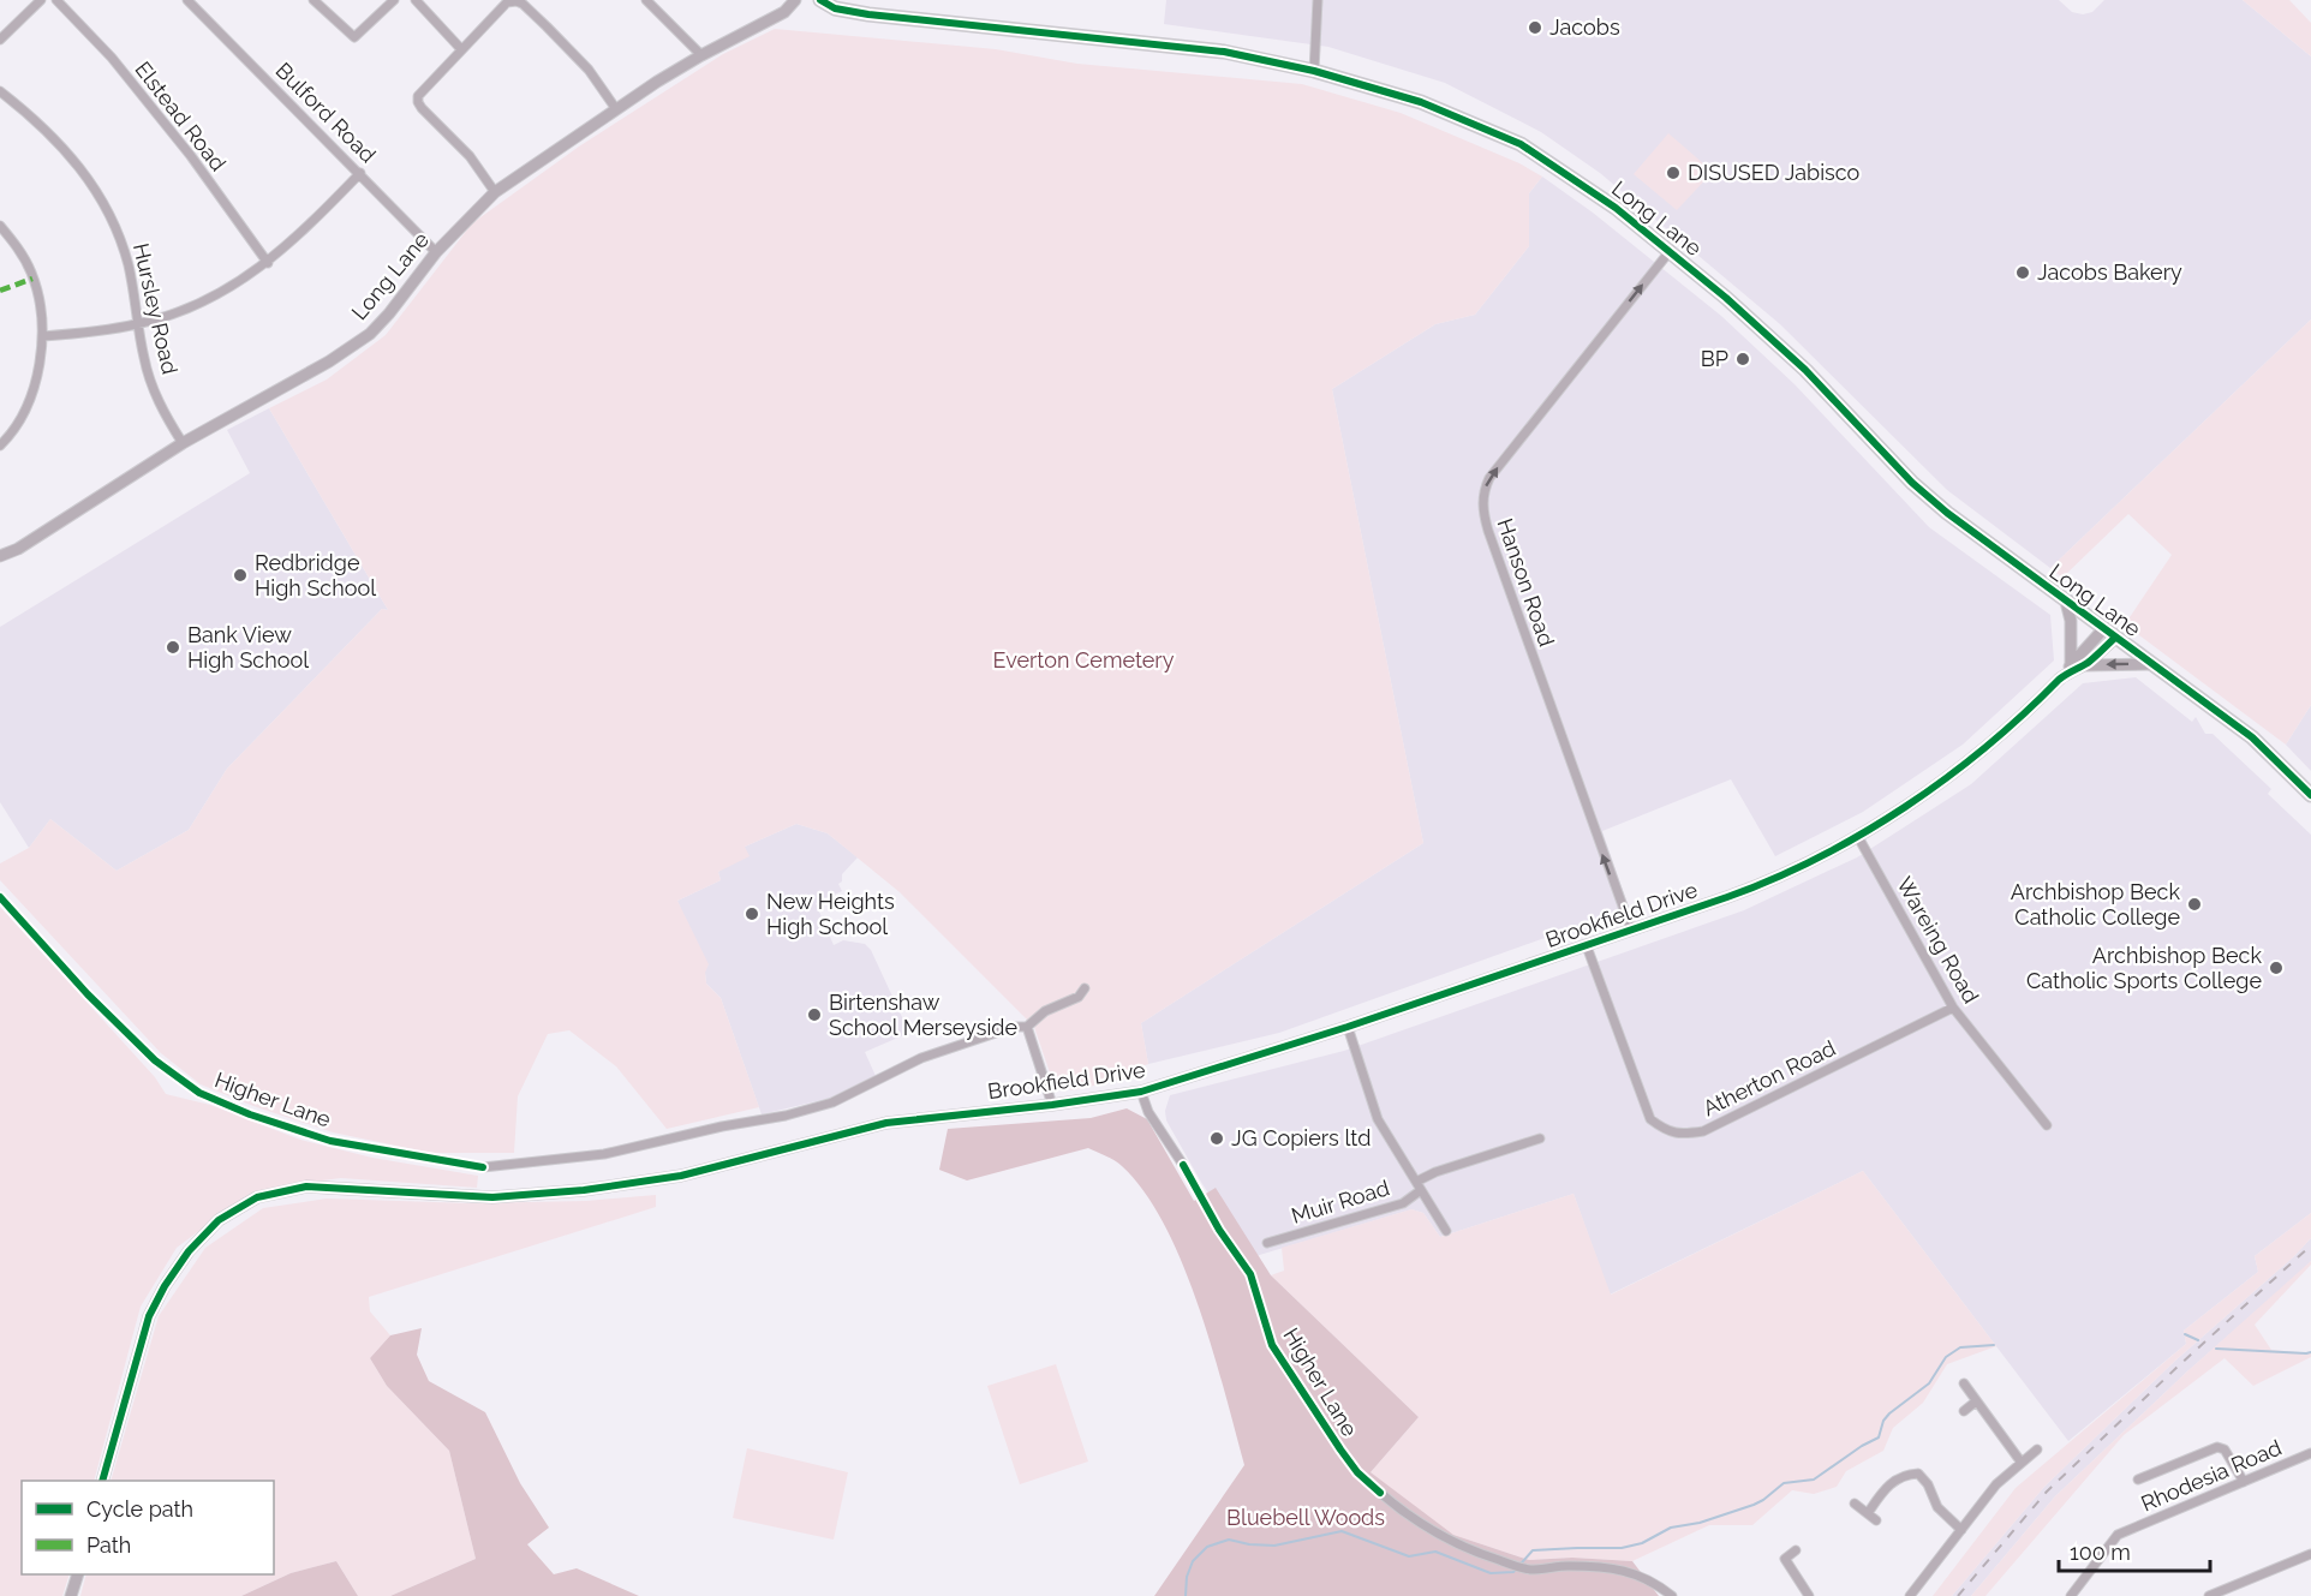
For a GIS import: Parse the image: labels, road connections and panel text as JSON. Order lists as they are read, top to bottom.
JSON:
{
  "streets": {
    "main road": ["Long Lane"],
    "street": [
      "Bulford Road",
      "Elstead Road",
      "Hursley Road",
      "Hanson Road",
      "Brookfield Drive",
      "Wareing Road",
      "Atherton Road",
      "Muir Road",
      "Rhodesia Road"
    ],
    "cycle path": ["Higher Lane"]
  },
  "crossings": [
    ["Bulford Road", "Long Lane"],
    ["Long Lane", "Hursley Road"],
    ["Long Lane", "Hanson Road"],
    ["Long Lane", "Brookfield Drive"],
    ["Hanson Road", "Brookfield Drive"],
    ["Brookfield Drive", "Wareing Road"],
    ["Brookfield Drive", "Atherton Road"],
    ["Brookfield Drive", "Muir Road"],
    ["Wareing Road", "Atherton Road"]
  ],
  "one_way": ["Hanson Road"],
  "parks": ["Everton Cemetery", "Bluebell Woods"],
  "places": [
    "Jacobs",
    "DISUSED Jabisco",
    "Jacobs Bakery",
    "BP",
    "Redbridge High School",
    "Bank View High School",
    "Archbishop Beck Catholic College",
    "New Heights High School",
    "Archbishop Beck Catholic Sports College",
    "Birtenshaw School Merseyside",
    "JG Copiers ltd"
  ],
  "legend": ["Cycle path", "Path"],
  "scale_bar": "100 m"
}
